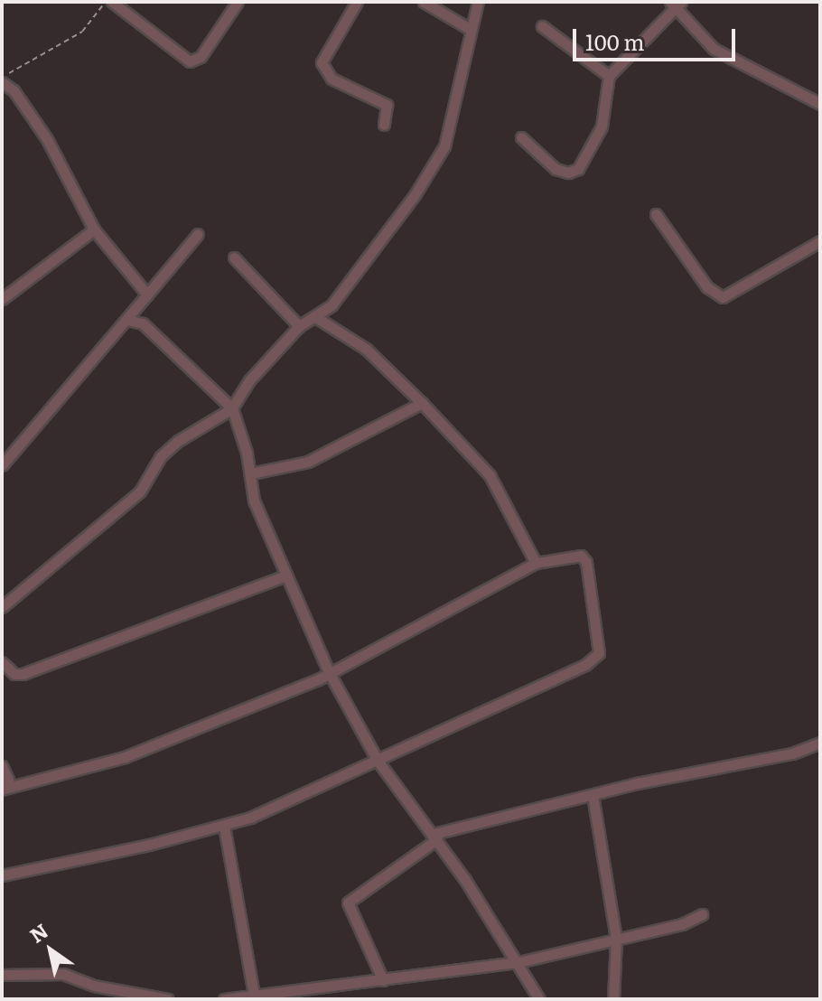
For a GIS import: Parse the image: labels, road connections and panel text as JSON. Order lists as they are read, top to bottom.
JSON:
{
  "scale_bar": "100 m",
  "north": "top left"
}
